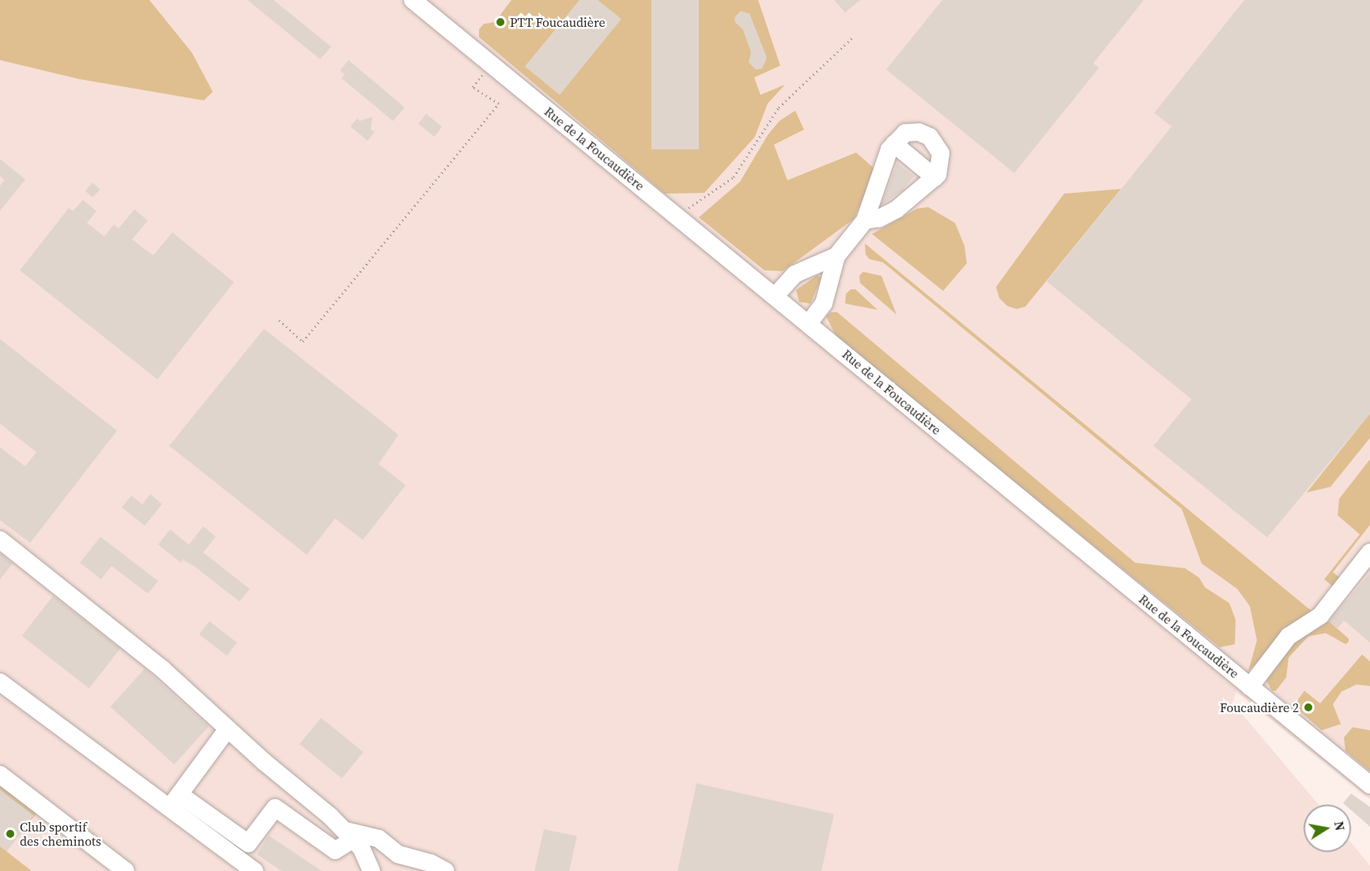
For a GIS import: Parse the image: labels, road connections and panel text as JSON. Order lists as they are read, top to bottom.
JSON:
{
  "streets": {
    "street": ["Rue de la Foucaudière"]
  },
  "places": ["PTT Foucaudière", "Foucaudière 2", "Club sportif des cheminots"],
  "north": "right"
}
